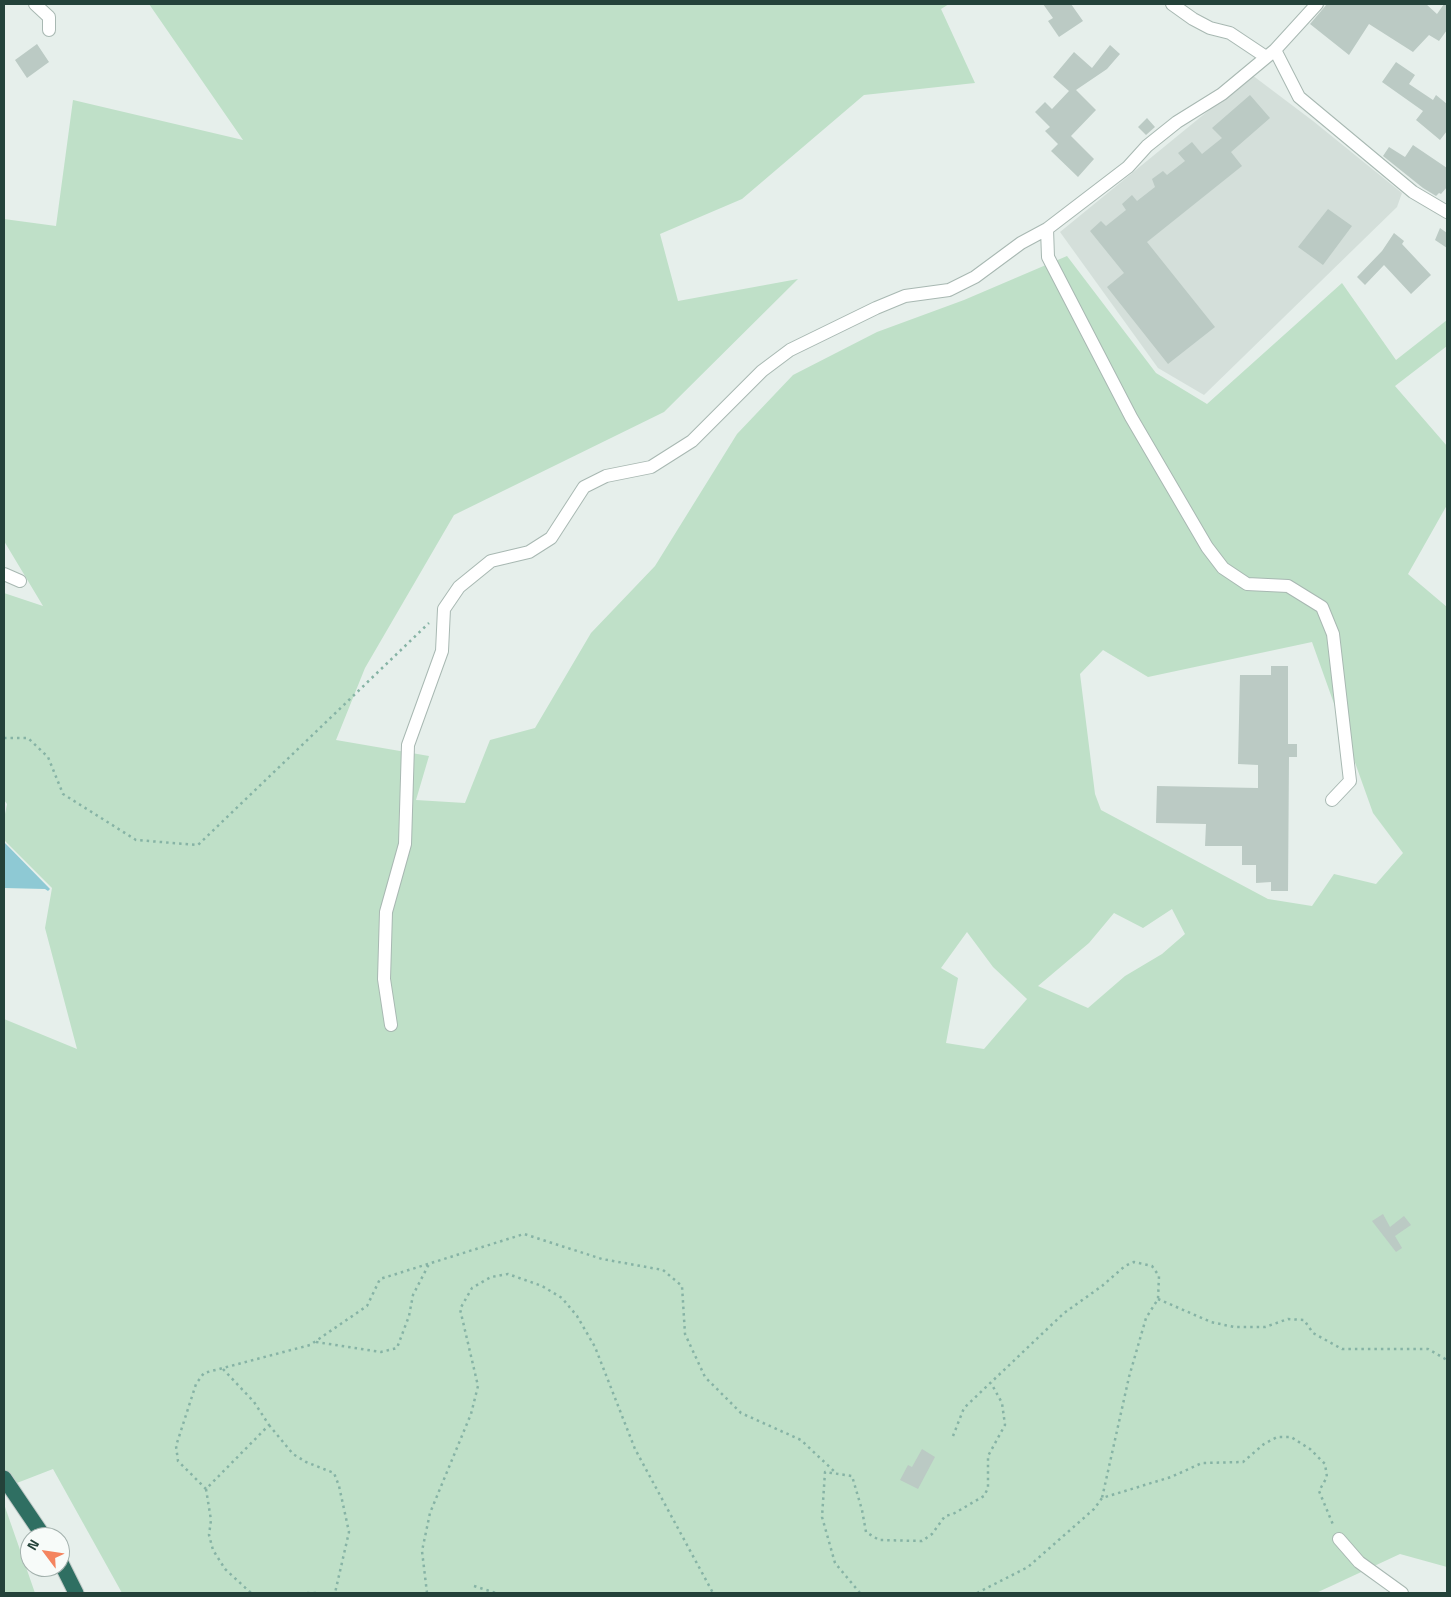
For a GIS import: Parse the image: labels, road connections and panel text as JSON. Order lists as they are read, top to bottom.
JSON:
{
  "north": "top left"
}
